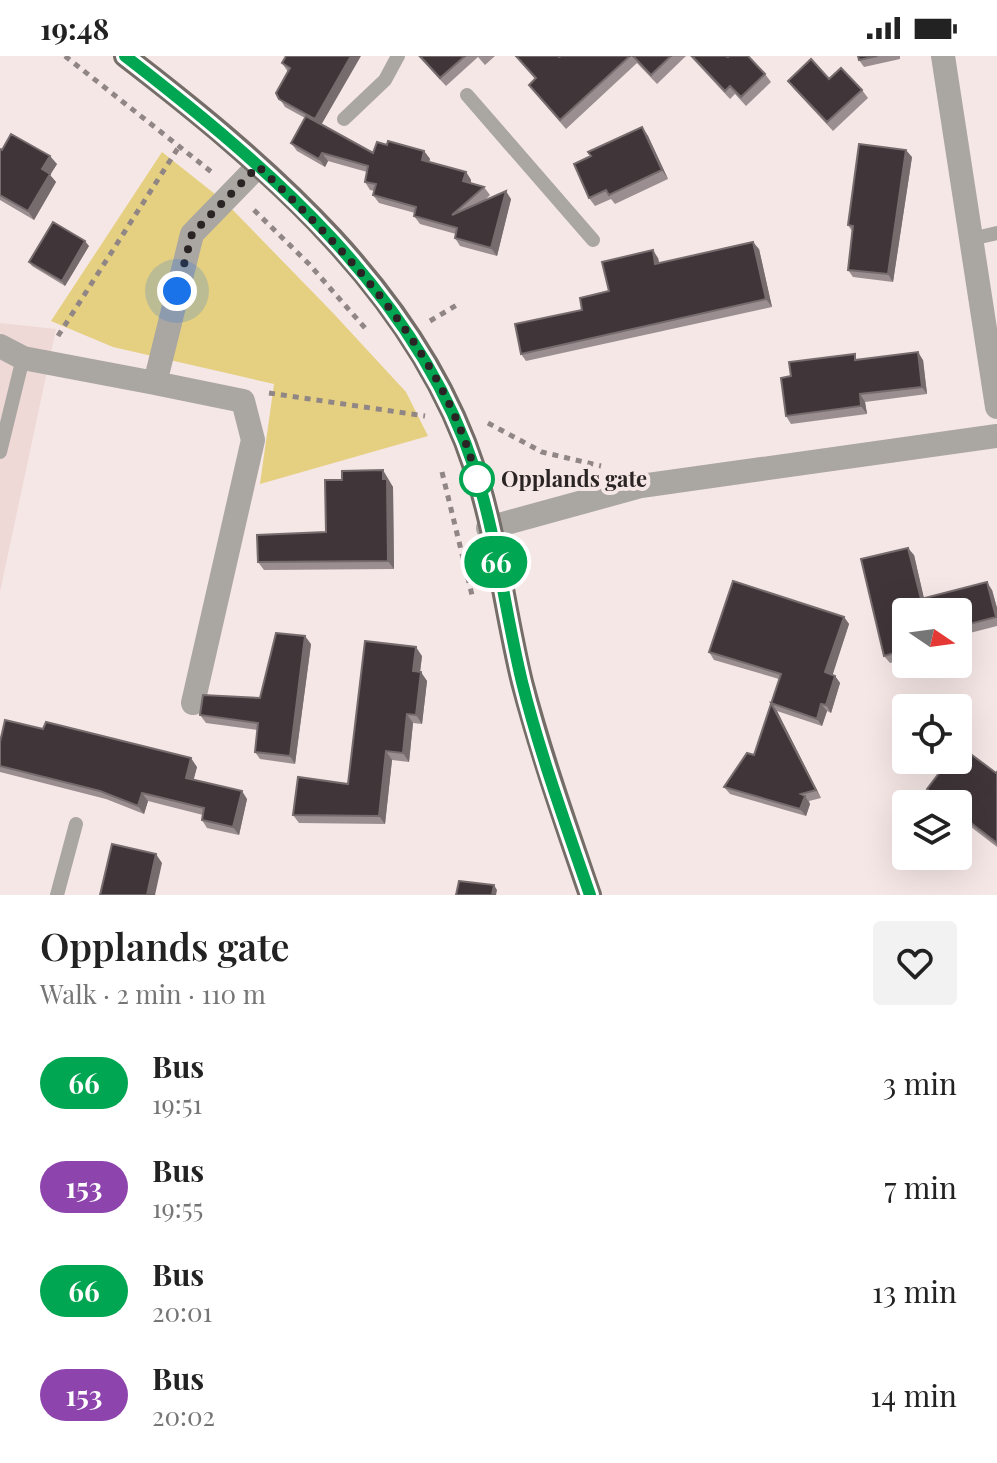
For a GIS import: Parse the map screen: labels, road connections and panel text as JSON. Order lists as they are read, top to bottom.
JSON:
{
  "places": ["Opplands gate"],
  "lines": ["bus line 66"],
  "north": "right",
  "page": {
    "status": "19:48",
    "on_map": "66",
    "heading": ["Opplands gate", "Walk · 2 min · 110 m"],
    "list": [
      {
        "mark": "66",
        "name": "Bus",
        "note": "19:51",
        "value": "3 min"
      },
      {
        "mark": "153",
        "name": "Bus",
        "note": "19:55",
        "value": "7 min"
      },
      {
        "mark": "66",
        "name": "Bus",
        "note": "20:01",
        "value": "13 min"
      },
      {
        "mark": "153",
        "name": "Bus",
        "note": "20:02",
        "value": "14 min"
      }
    ]
  }
}
